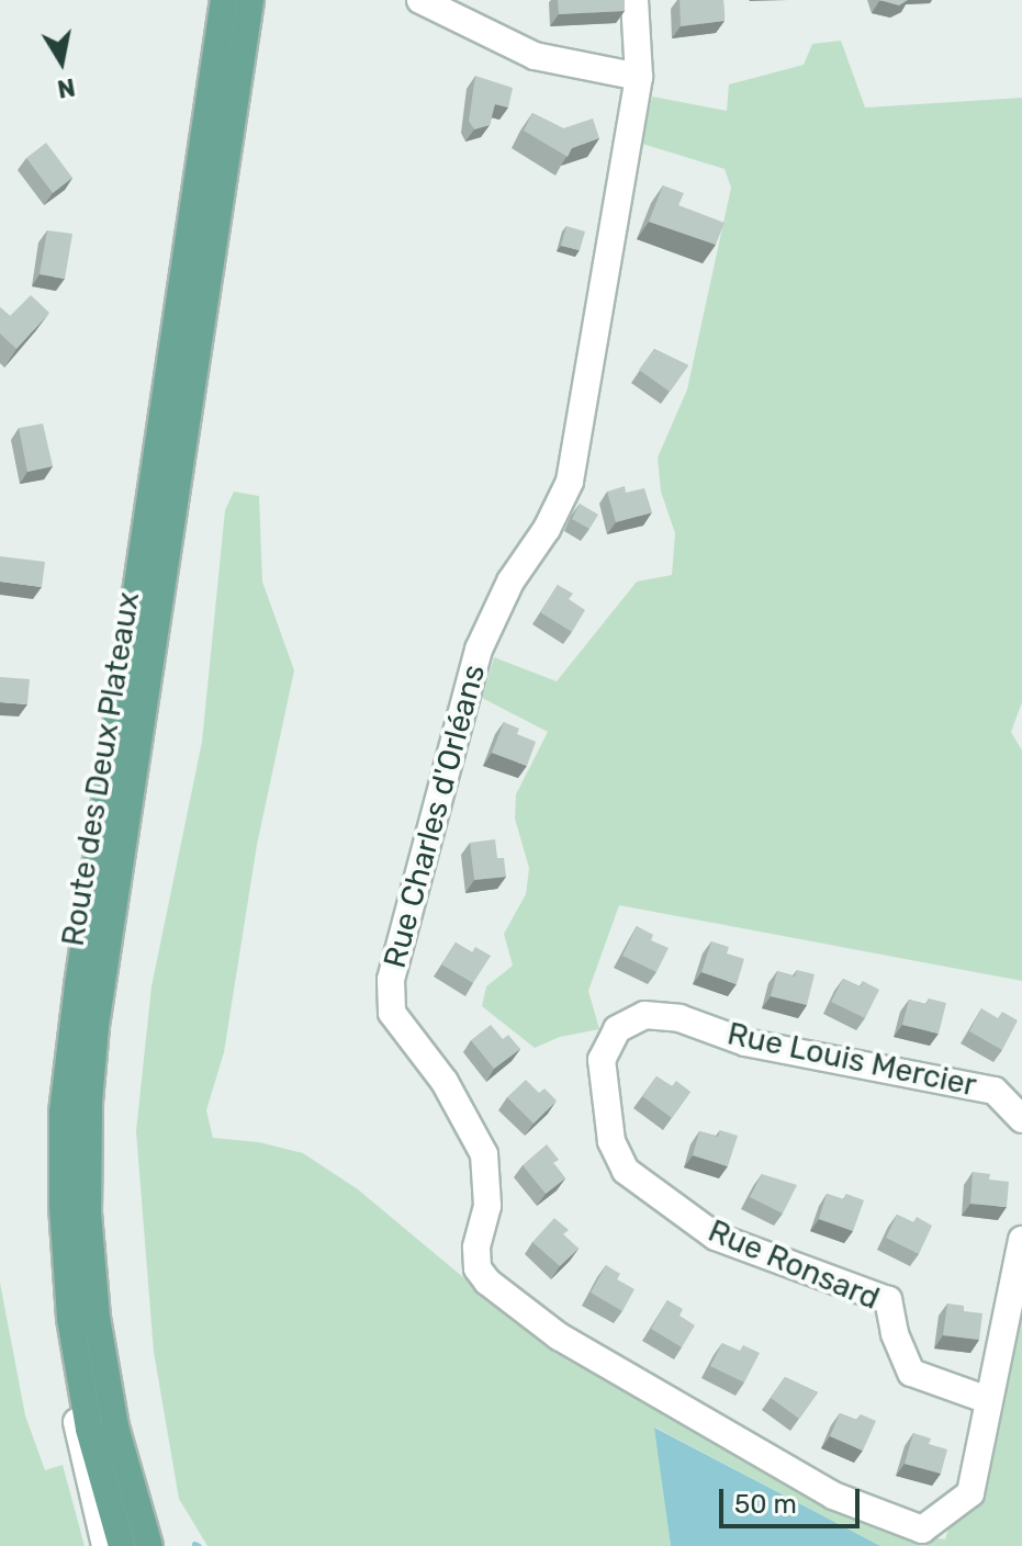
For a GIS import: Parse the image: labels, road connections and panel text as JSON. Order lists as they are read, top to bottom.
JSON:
{
  "streets": {
    "main road": ["Route des Deux Plateaux"],
    "street": ["Rue Charles d'Orléans", "Rue Louis Mercier", "Rue Ronsard"]
  },
  "crossings": [
    ["Rue Charles d'Orléans", "Rue Ronsard"],
    ["Rue Louis Mercier", "Rue Ronsard"]
  ],
  "scale_bar": "50 m",
  "north": "bottom"
}
